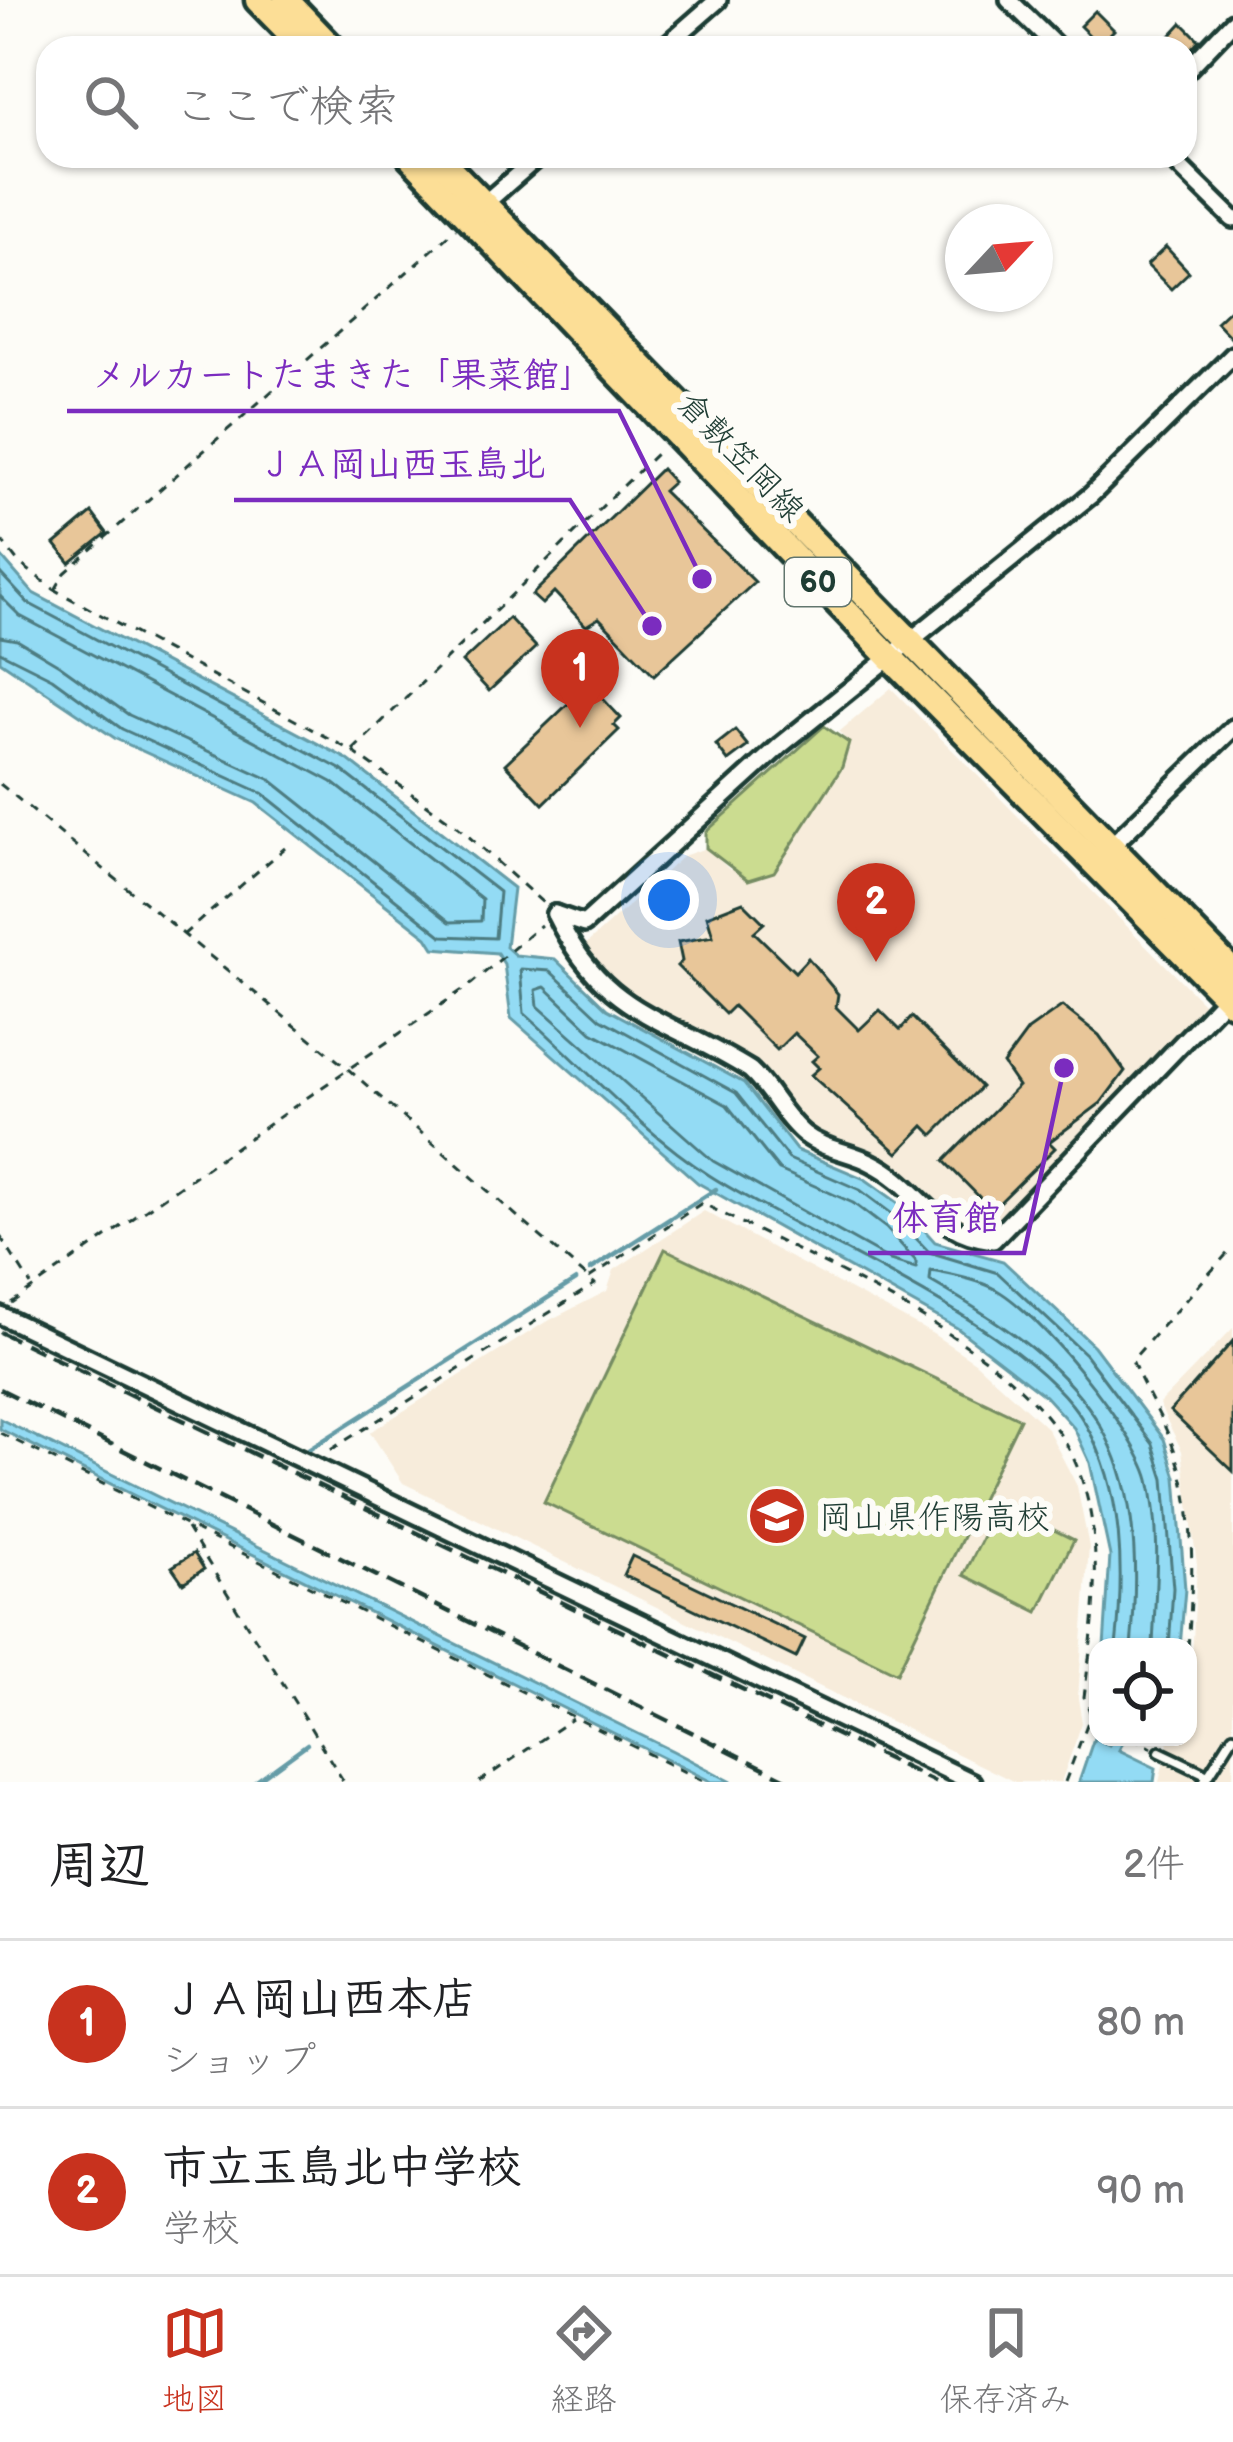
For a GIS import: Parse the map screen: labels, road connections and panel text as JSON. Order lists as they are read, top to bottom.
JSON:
{
  "streets": {
    "main road": ["倉敷笠岡線", "60"]
  },
  "places": {
    "other": ["メルカートたまきた「果菜館」", "ＪＡ岡山西玉島北", "体育館"],
    "school or university": ["岡山県作陽高校"]
  },
  "north": "top right",
  "page": {
    "search": "ここで検索",
    "pins": ["1", "2"],
    "heading": ["周辺", "2件"],
    "list": [
      {
        "mark": "1",
        "name": "ＪＡ岡山西本店",
        "note": "ショップ",
        "value": "80 m"
      },
      {
        "mark": "2",
        "name": "市立玉島北中学校",
        "note": "学校",
        "value": "90 m"
      }
    ],
    "nav": ["地図", "経路", "保存済み"]
  }
}
